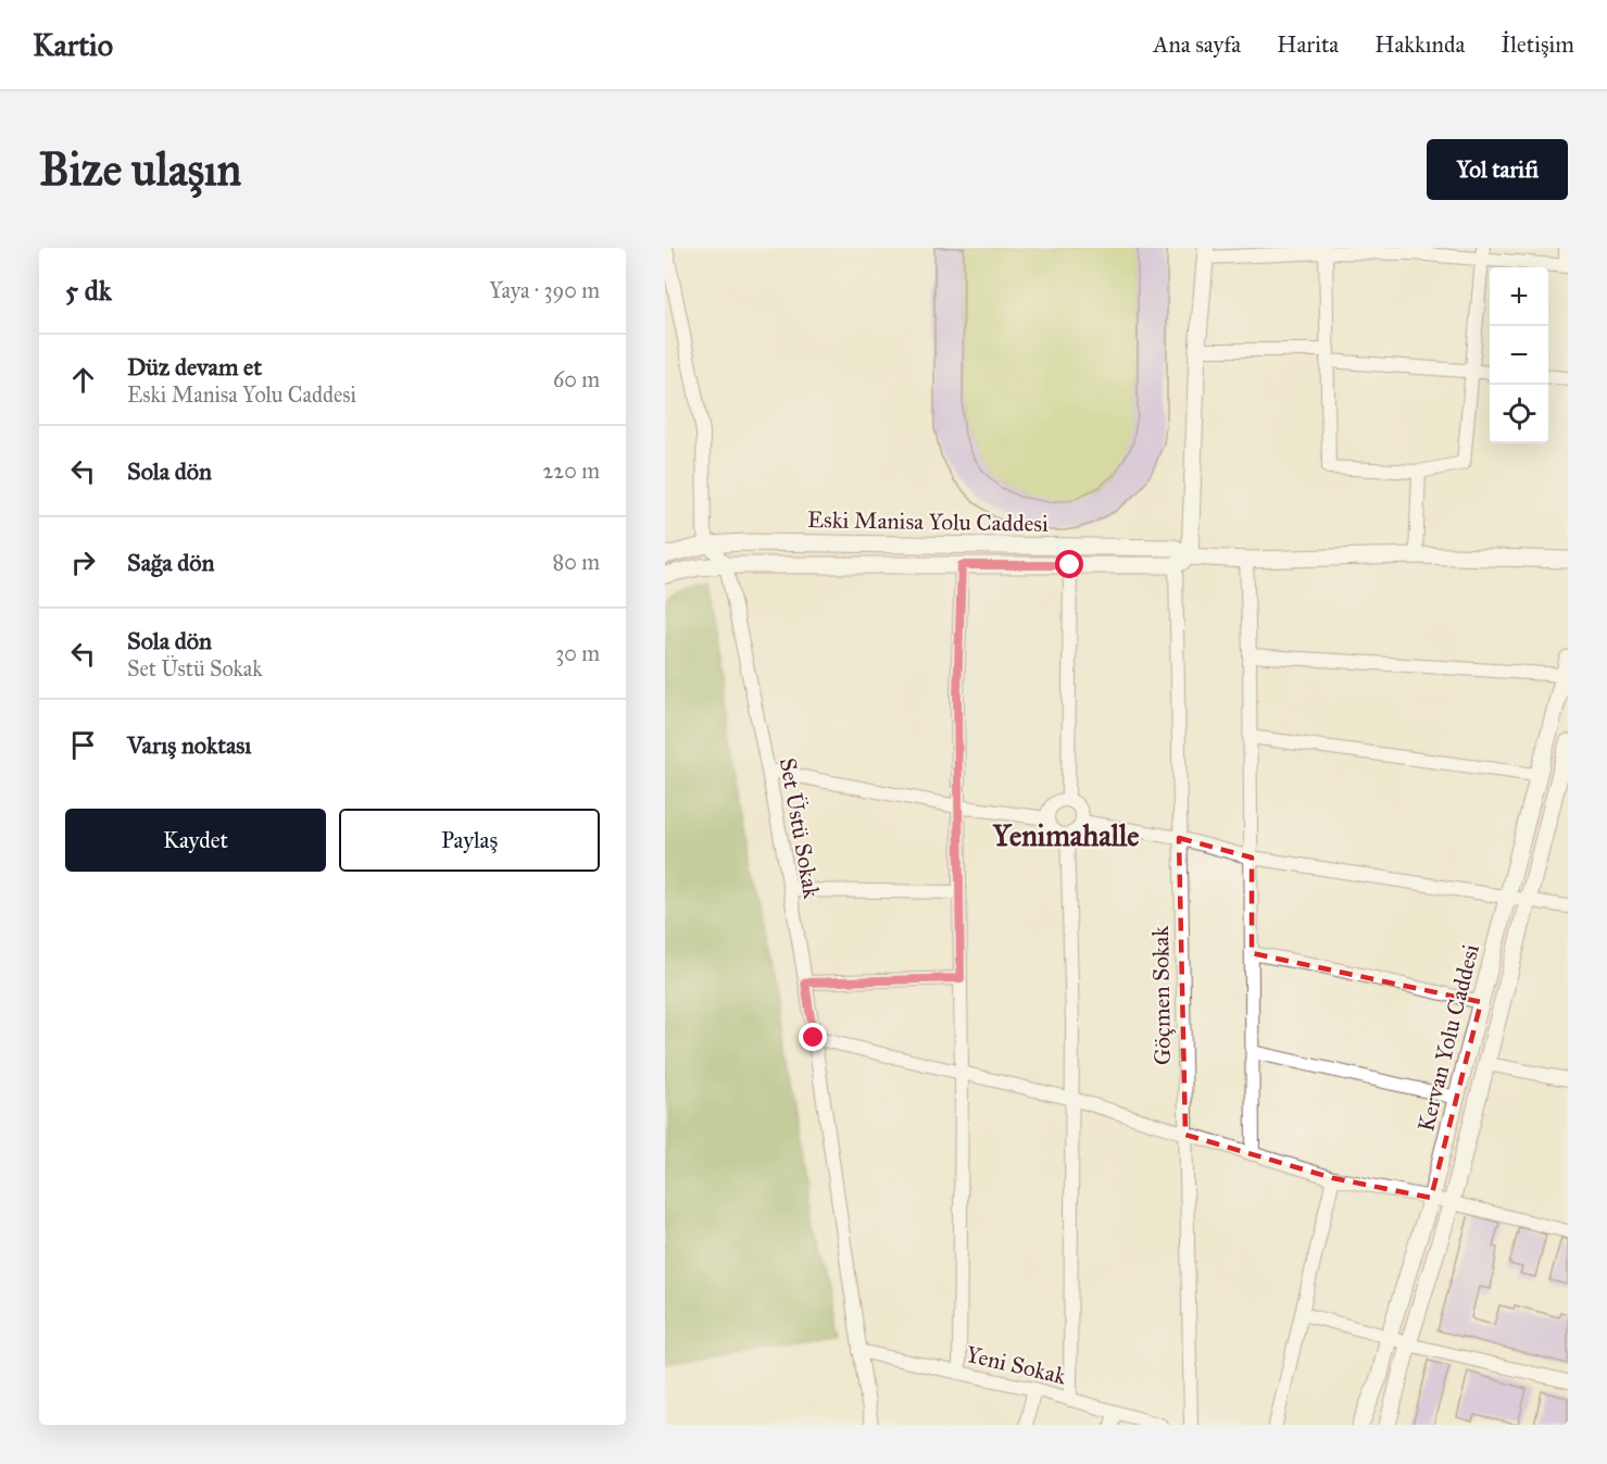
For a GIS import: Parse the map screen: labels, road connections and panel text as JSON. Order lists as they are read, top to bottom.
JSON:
{
  "streets": {
    "main road": ["Eski Manisa Yolu Caddesi", "Kervan Yolu Caddesi"],
    "street": ["Set Üstü Sokak", "Göçmen Sokak", "Yeni Sokak"]
  },
  "crossings": [
    ["Eski Manisa Yolu Caddesi", "Set Üstü Sokak"],
    ["Eski Manisa Yolu Caddesi", "Göçmen Sokak"],
    ["Set Üstü Sokak", "Yeni Sokak"]
  ],
  "districts": ["Yenimahalle"],
  "page": {
    "header": "Kartio",
    "nav": [
      "Ana sayfa",
      "Harita",
      "Hakkında",
      "İletişim"
    ],
    "buttons": [
      "Yol tarifi",
      ["Kaydet", "Paylaş"]
    ],
    "title": "Bize ulaşın",
    "heading": ["5 dk", "Yaya · 390 m"],
    "map_buttons": ["+", "−"],
    "list": [
      ["Düz devam et", "Eski Manisa Yolu Caddesi", "60 m"],
      ["Sola dön", "220 m"],
      ["Sağa dön", "80 m"],
      ["Sola dön", "Set Üstü Sokak", "30 m"],
      "Varış noktası"
    ]
  }
}
